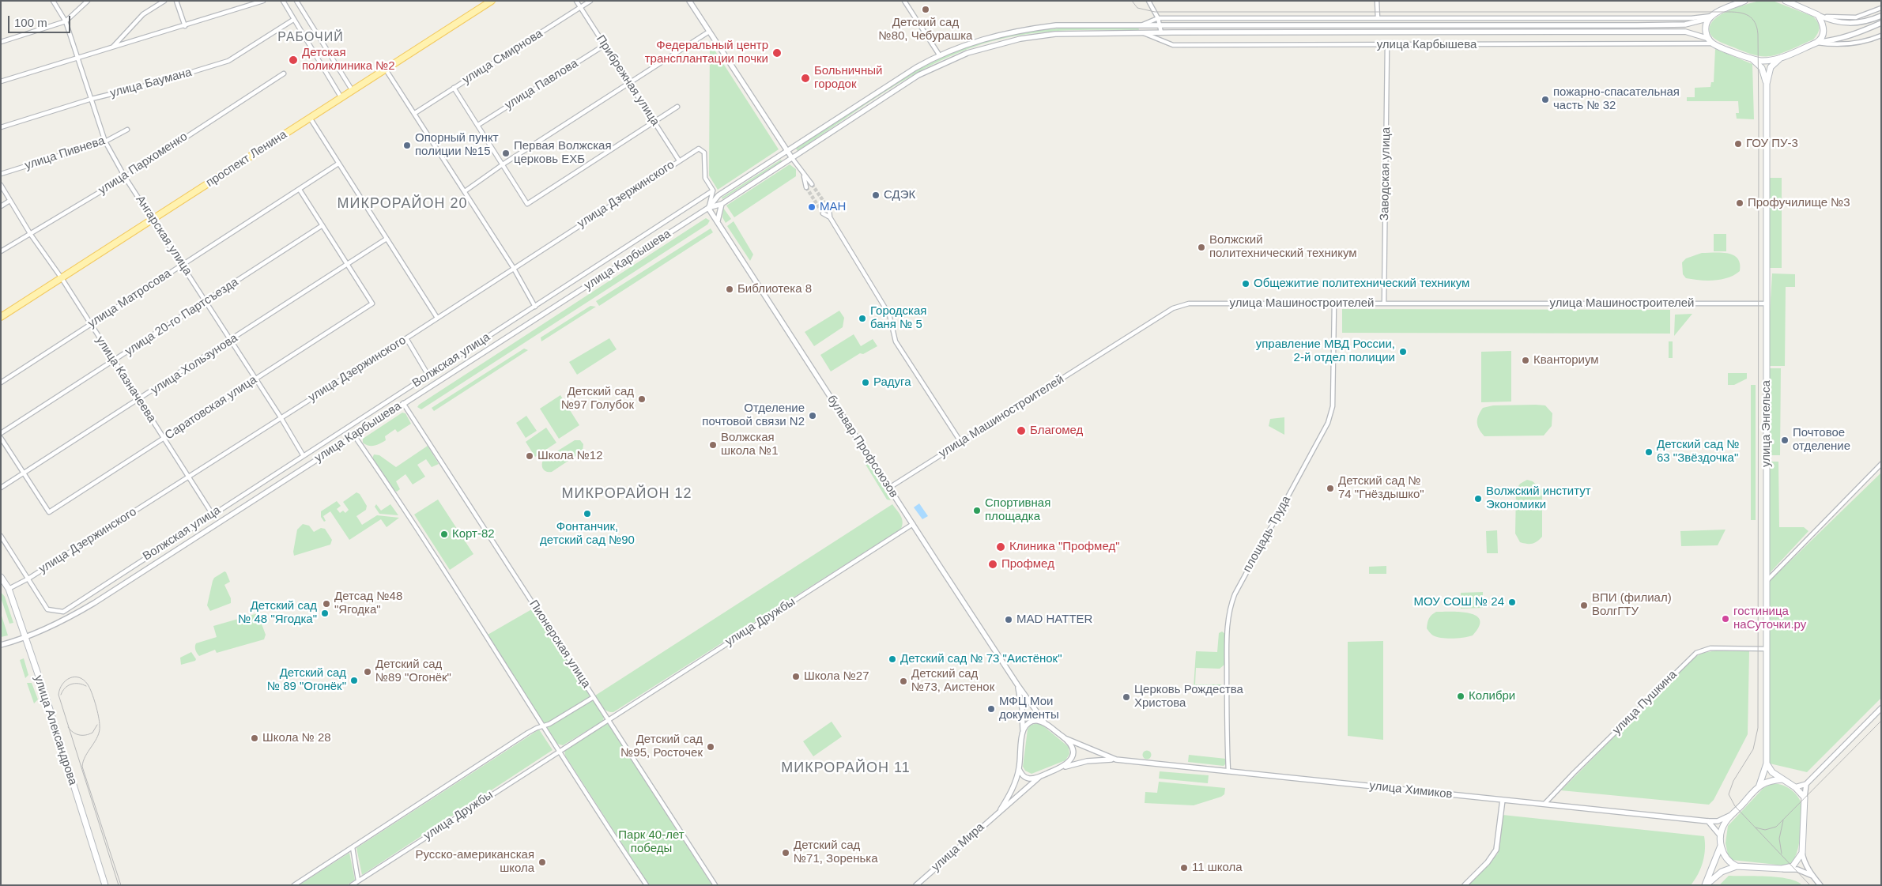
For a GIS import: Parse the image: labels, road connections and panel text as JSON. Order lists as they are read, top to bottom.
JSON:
{
  "streets": {
    "main road": [
      "улица Карбышева",
      "проспект Ленина",
      "улица Энгельса",
      "улица Александрова"
    ],
    "street": [
      "улица Смирнова",
      "Прибрежная улица",
      "улица Баумана",
      "улица Павлова",
      "улица Пивнева",
      "улица Пархоменко",
      "Заводская улица",
      "улица Дзержинского",
      "Ангарская улица",
      "улица Матросова",
      "улица Машиностроителей",
      "улица 20-го Партсъезда",
      "Волжская улица",
      "улица Хользунова",
      "улица Казначеева",
      "Саратовская улица",
      "бульвар Профсоюзов",
      "площадь Труда",
      "улица Дружбы",
      "Пионерская улица",
      "улица Пушкина",
      "улица Химиков",
      "улица Мира"
    ]
  },
  "crossings": [
    ["улица Карбышева", "Заводская улица"],
    ["улица Карбышева", "улица Энгельса"],
    ["улица Карбышева", "бульвар Профсоюзов"],
    ["улица Карбышева", "Пионерская улица"],
    ["улица Карбышева", "улица Александрова"],
    ["улица Смирнова", "Прибрежная улица"],
    ["Прибрежная улица", "улица Павлова"],
    ["Прибрежная улица", "улица Дзержинского"],
    ["улица Баумана", "Ангарская улица"],
    ["улица Пивнева", "Ангарская улица"],
    ["проспект Ленина", "Ангарская улица"],
    ["проспект Ленина", "улица Казначеева"],
    ["улица Пархоменко", "Ангарская улица"],
    ["улица Пархоменко", "улица Казначеева"],
    ["Заводская улица", "улица Машиностроителей"],
    ["улица Дзержинского", "Ангарская улица"],
    ["улица Дзержинского", "Волжская улица"],
    ["улица Дзержинского", "улица Казначеева"],
    ["улица Дзержинского", "улица Александрова"],
    ["Ангарская улица", "улица Матросова"],
    ["Ангарская улица", "улица 20-го Партсъезда"],
    ["Ангарская улица", "Волжская улица"],
    ["Ангарская улица", "улица Хользунова"],
    ["Ангарская улица", "Саратовская улица"],
    ["улица Матросова", "улица Казначеева"],
    ["улица Машиностроителей", "улица Энгельса"],
    ["улица Машиностроителей", "бульвар Профсоюзов"],
    ["улица Машиностроителей", "площадь Труда"],
    ["улица 20-го Партсъезда", "улица Казначеева"],
    ["Волжская улица", "улица Казначеева"],
    ["улица Хользунова", "улица Казначеева"],
    ["улица Хользунова", "Саратовская улица"],
    ["улица Казначеева", "Саратовская улица"],
    ["улица Энгельса", "улица Пушкина"],
    ["улица Энгельса", "улица Химиков"],
    ["бульвар Профсоюзов", "улица Дружбы"],
    ["бульвар Профсоюзов", "улица Химиков"],
    ["бульвар Профсоюзов", "улица Мира"],
    ["площадь Труда", "улица Химиков"],
    ["улица Дружбы", "Пионерская улица"],
    ["улица Пушкина", "улица Химиков"],
    ["улица Химиков", "улица Мира"]
  ],
  "districts": [
    "РАБОЧИЙ",
    "МИКРОРАЙОН 20",
    "МИКРОРАЙОН 12",
    "МИКРОРАЙОН 11"
  ],
  "parks": ["Парк 40-лет победы"],
  "places": [
    "Детский сад №80, Чебурашка",
    "Федеральный центр трансплантации почки",
    "Детская поликлиника №2",
    "Больничный городок",
    "пожарно-спасательная часть № 32",
    "ГОУ ПУ-3",
    "Опорный пункт полиции №15",
    "Первая Волжская церковь ЕХБ",
    "СДЭК",
    "Профучилище №3",
    "МАН",
    "Волжский политехнический техникум",
    "Общежитие политехнический техникум",
    "Библиотека 8",
    "Городская баня № 5",
    "управление МВД России, 2-й отдел полиции",
    "Кванториум",
    "Радуга",
    "Детский сад №97 Голубок",
    "Отделение почтовой связи N2",
    "Благомед",
    "Почтовое отделение",
    "Волжская школа №1",
    "Детский сад № 63 \"Звёздочка\"",
    "Школа №12",
    "Детский сад № 74 \"Гнёздышко\"",
    "Волжский институт Экономики",
    "Спортивная площадка",
    "Фонтанчик, детский сад №90",
    "Корт-82",
    "Клиника \"Профмед\"",
    "Профмед",
    "МОУ СОШ № 24",
    "Детсад №48 \"Ягодка\"",
    "ВПИ (филиал) ВолгГТУ",
    "Детский сад № 48 \"Ягодка\"",
    "гостиница наСуточки.ру",
    "MAD HATTER",
    "Детский сад № 73 \"Аистёнок\"",
    "Детский сад №89 \"Огонёк\"",
    "Школа №27",
    "Детский сад № 89 \"Огонёк\"",
    "Детский сад №73, Аистенок",
    "Колибри",
    "Церковь Рождества Христова",
    "МФЦ Мои документы",
    "Школа № 28",
    "Детский сад №95, Росточек",
    "Детский сад №71, Зоренька",
    "Русско-американская школа",
    "11 школа"
  ],
  "scale_bar": "100 m"
}
